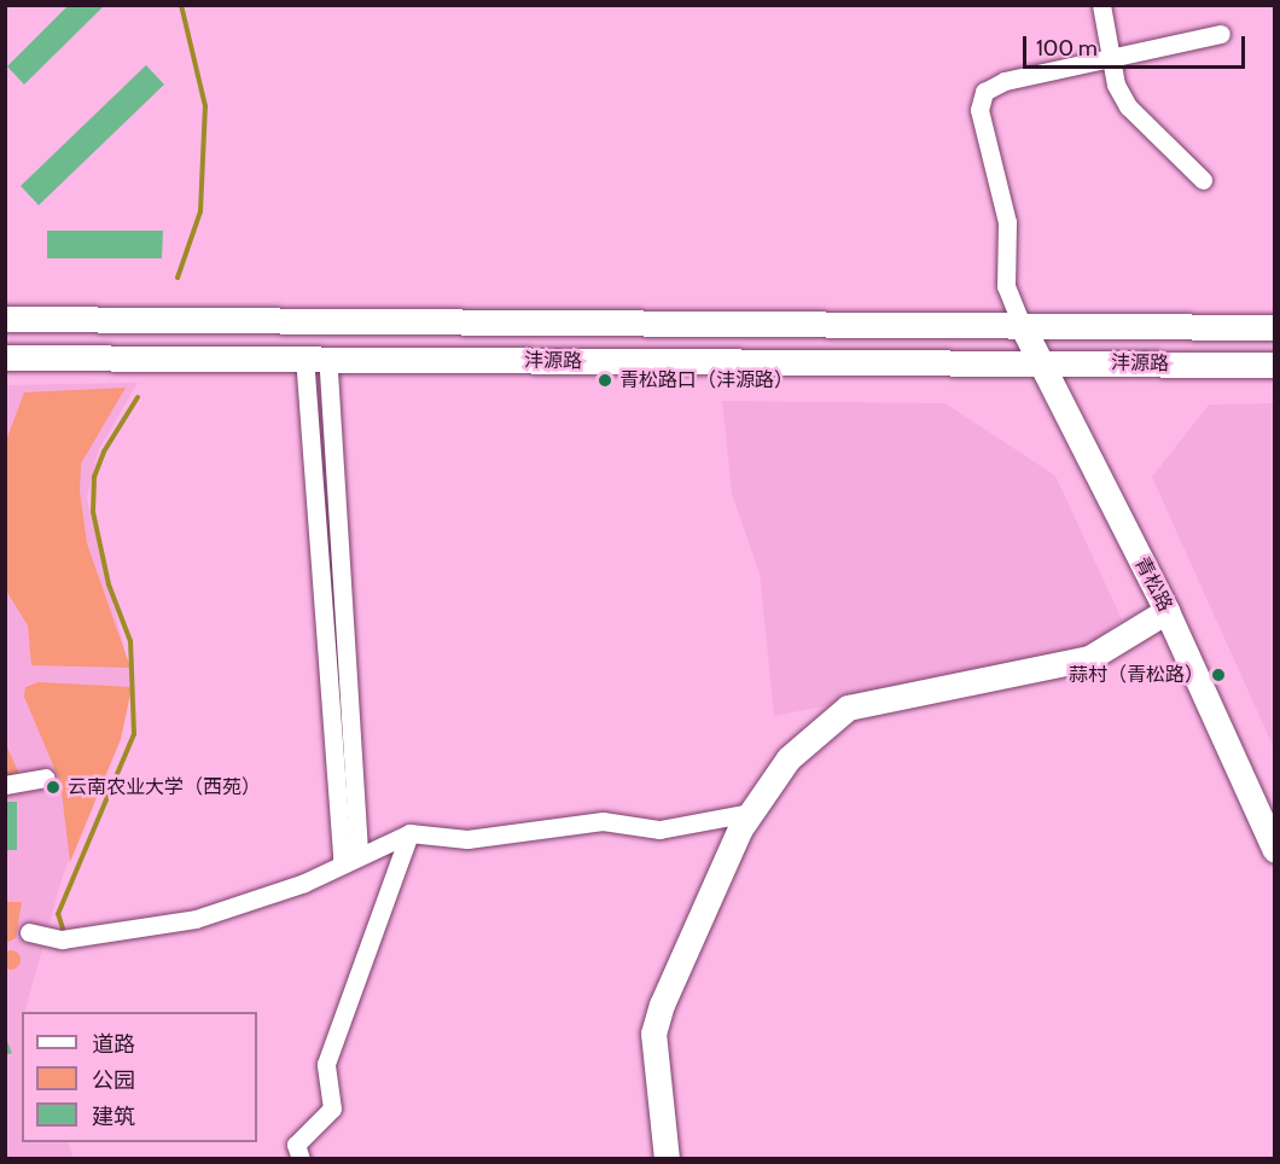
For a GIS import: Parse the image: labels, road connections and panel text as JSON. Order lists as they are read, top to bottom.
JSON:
{
  "streets": {
    "main road": ["沣源路", "青松路"]
  },
  "crossings": [
    ["沣源路", "青松路"]
  ],
  "places": ["青松路口（沣源路）", "蒜村（青松路）", "云南农业大学（西苑）"],
  "legend": ["道路", "公园", "建筑"],
  "scale_bar": "100 m"
}
